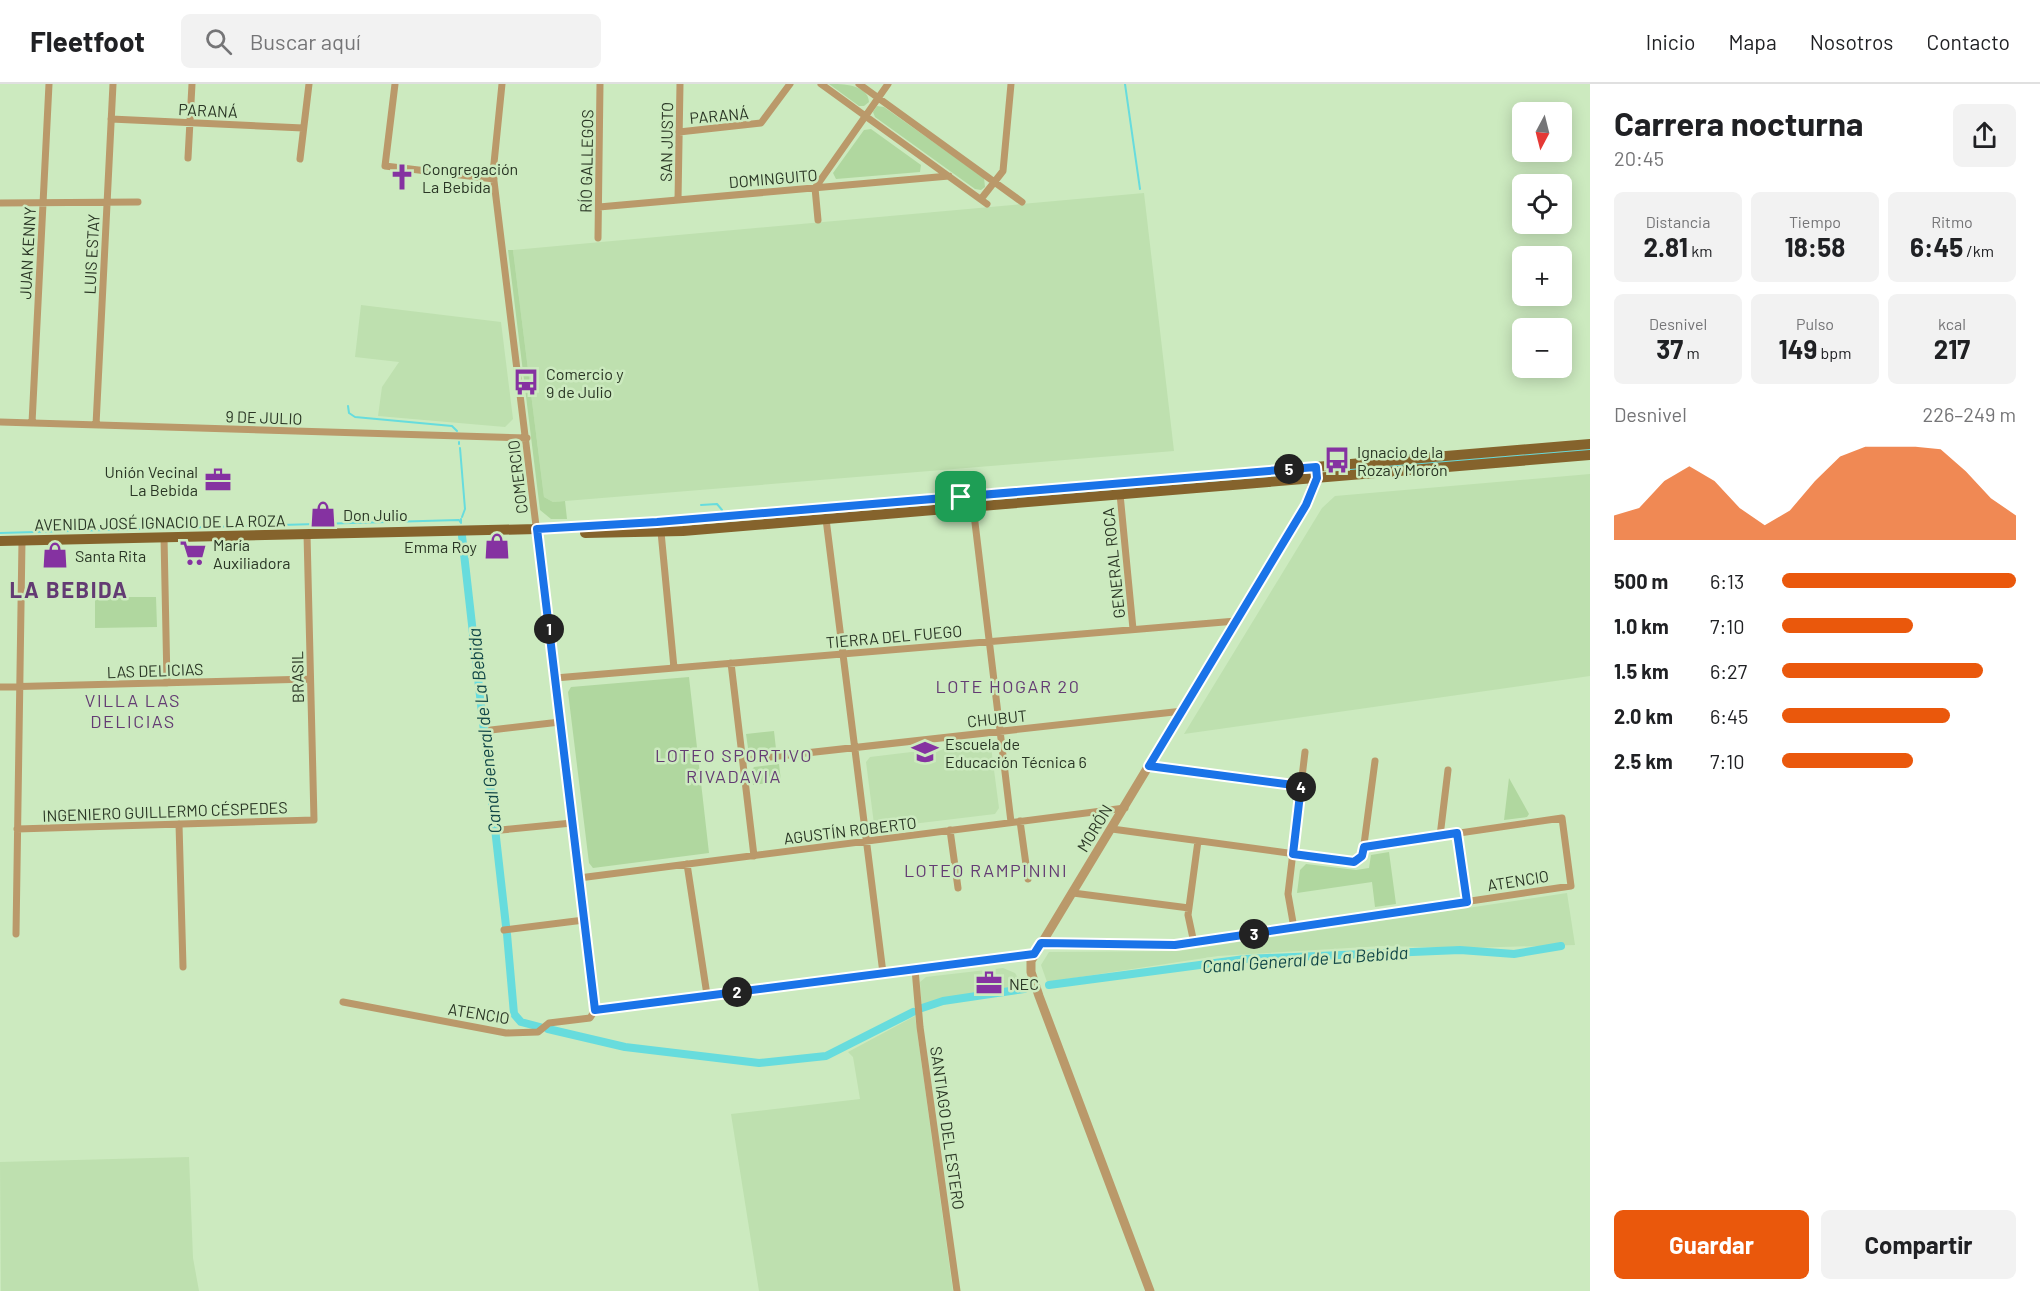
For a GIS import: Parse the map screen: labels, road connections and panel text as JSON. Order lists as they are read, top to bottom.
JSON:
{
  "streets": {
    "main road": ["AVENIDA JOSÉ IGNACIO DE LA ROZA"],
    "street": [
      "PARANÁ",
      "SAN JUSTO",
      "RÍO GALLEGOS",
      "DOMINGUITO",
      "JUAN KENNY",
      "LUIS ESTAY",
      "9 DE JULIO",
      "COMERCIO",
      "GENERAL ROCA",
      "TIERRA DEL FUEGO",
      "LAS DELICIAS",
      "BRASIL",
      "CHUBUT",
      "INGENIERO GUILLERMO CÉSPEDES",
      "MORÓN",
      "AGUSTÍN ROBERTO",
      "ATENCIO",
      "SANTIAGO DEL ESTERO"
    ]
  },
  "crossings": [
    ["PARANÁ", "SAN JUSTO"],
    ["PARANÁ", "LUIS ESTAY"],
    ["SAN JUSTO", "DOMINGUITO"],
    ["RÍO GALLEGOS", "DOMINGUITO"],
    ["JUAN KENNY", "9 DE JULIO"],
    ["LUIS ESTAY", "9 DE JULIO"],
    ["9 DE JULIO", "COMERCIO"],
    ["COMERCIO", "AVENIDA JOSÉ IGNACIO DE LA ROZA"],
    ["COMERCIO", "TIERRA DEL FUEGO"],
    ["COMERCIO", "AGUSTÍN ROBERTO"],
    ["COMERCIO", "ATENCIO"],
    ["AVENIDA JOSÉ IGNACIO DE LA ROZA", "GENERAL ROCA"],
    ["AVENIDA JOSÉ IGNACIO DE LA ROZA", "BRASIL"],
    ["AVENIDA JOSÉ IGNACIO DE LA ROZA", "MORÓN"],
    ["GENERAL ROCA", "TIERRA DEL FUEGO"],
    ["TIERRA DEL FUEGO", "MORÓN"],
    ["LAS DELICIAS", "BRASIL"],
    ["BRASIL", "INGENIERO GUILLERMO CÉSPEDES"],
    ["CHUBUT", "MORÓN"],
    ["MORÓN", "AGUSTÍN ROBERTO"],
    ["MORÓN", "ATENCIO"],
    ["ATENCIO", "SANTIAGO DEL ESTERO"]
  ],
  "districts": [
    "LA BEBIDA",
    "LOTE HOGAR 20",
    "VILLA LAS DELICIAS",
    "LOTEO SPORTIVO RIVADAVIA",
    "LOTEO RAMPININI"
  ],
  "water": ["Canal General de La Bebida"],
  "places": {
    "church": ["Congregación La Bebida"],
    "bus stop": ["Comercio y 9 de Julio", "Ignacio de la Roza y Morón"],
    "office": ["Unión Vecinal La Bebida", "NEC"],
    "shop": ["Don Julio", "Emma Roy", "Santa Rita"],
    "supermarket": ["María Auxiliadora"],
    "school or university": ["Escuela de Educación Técnica 6"]
  },
  "north": "bottom",
  "page": {
    "header": "Fleetfoot",
    "search": "Buscar aquí",
    "nav": [
      "Inicio",
      "Mapa",
      "Nosotros",
      "Contacto"
    ],
    "heading": ["Carrera nocturna", "20:45"],
    "map_buttons": ["+", "−"],
    "stats": [
      ["Distancia", "2.81 km"],
      ["Tiempo", "18:58"],
      ["Ritmo", "6:45 /km"],
      ["Desnivel", "37 m"],
      ["Pulso", "149 bpm"],
      ["kcal", "217"]
    ],
    "chart": ["Desnivel", "226–249 m"],
    "pins": [
      "5",
      "1",
      "4",
      "3",
      "2"
    ],
    "list": [
      {
        "name": "500 m",
        "note": "6:13"
      },
      {
        "name": "1.0 km",
        "note": "7:10"
      },
      {
        "name": "1.5 km",
        "note": "6:27"
      },
      {
        "name": "2.0 km",
        "note": "6:45"
      },
      {
        "name": "2.5 km",
        "note": "7:10"
      }
    ],
    "buttons": ["Guardar", "Compartir"]
  }
}
